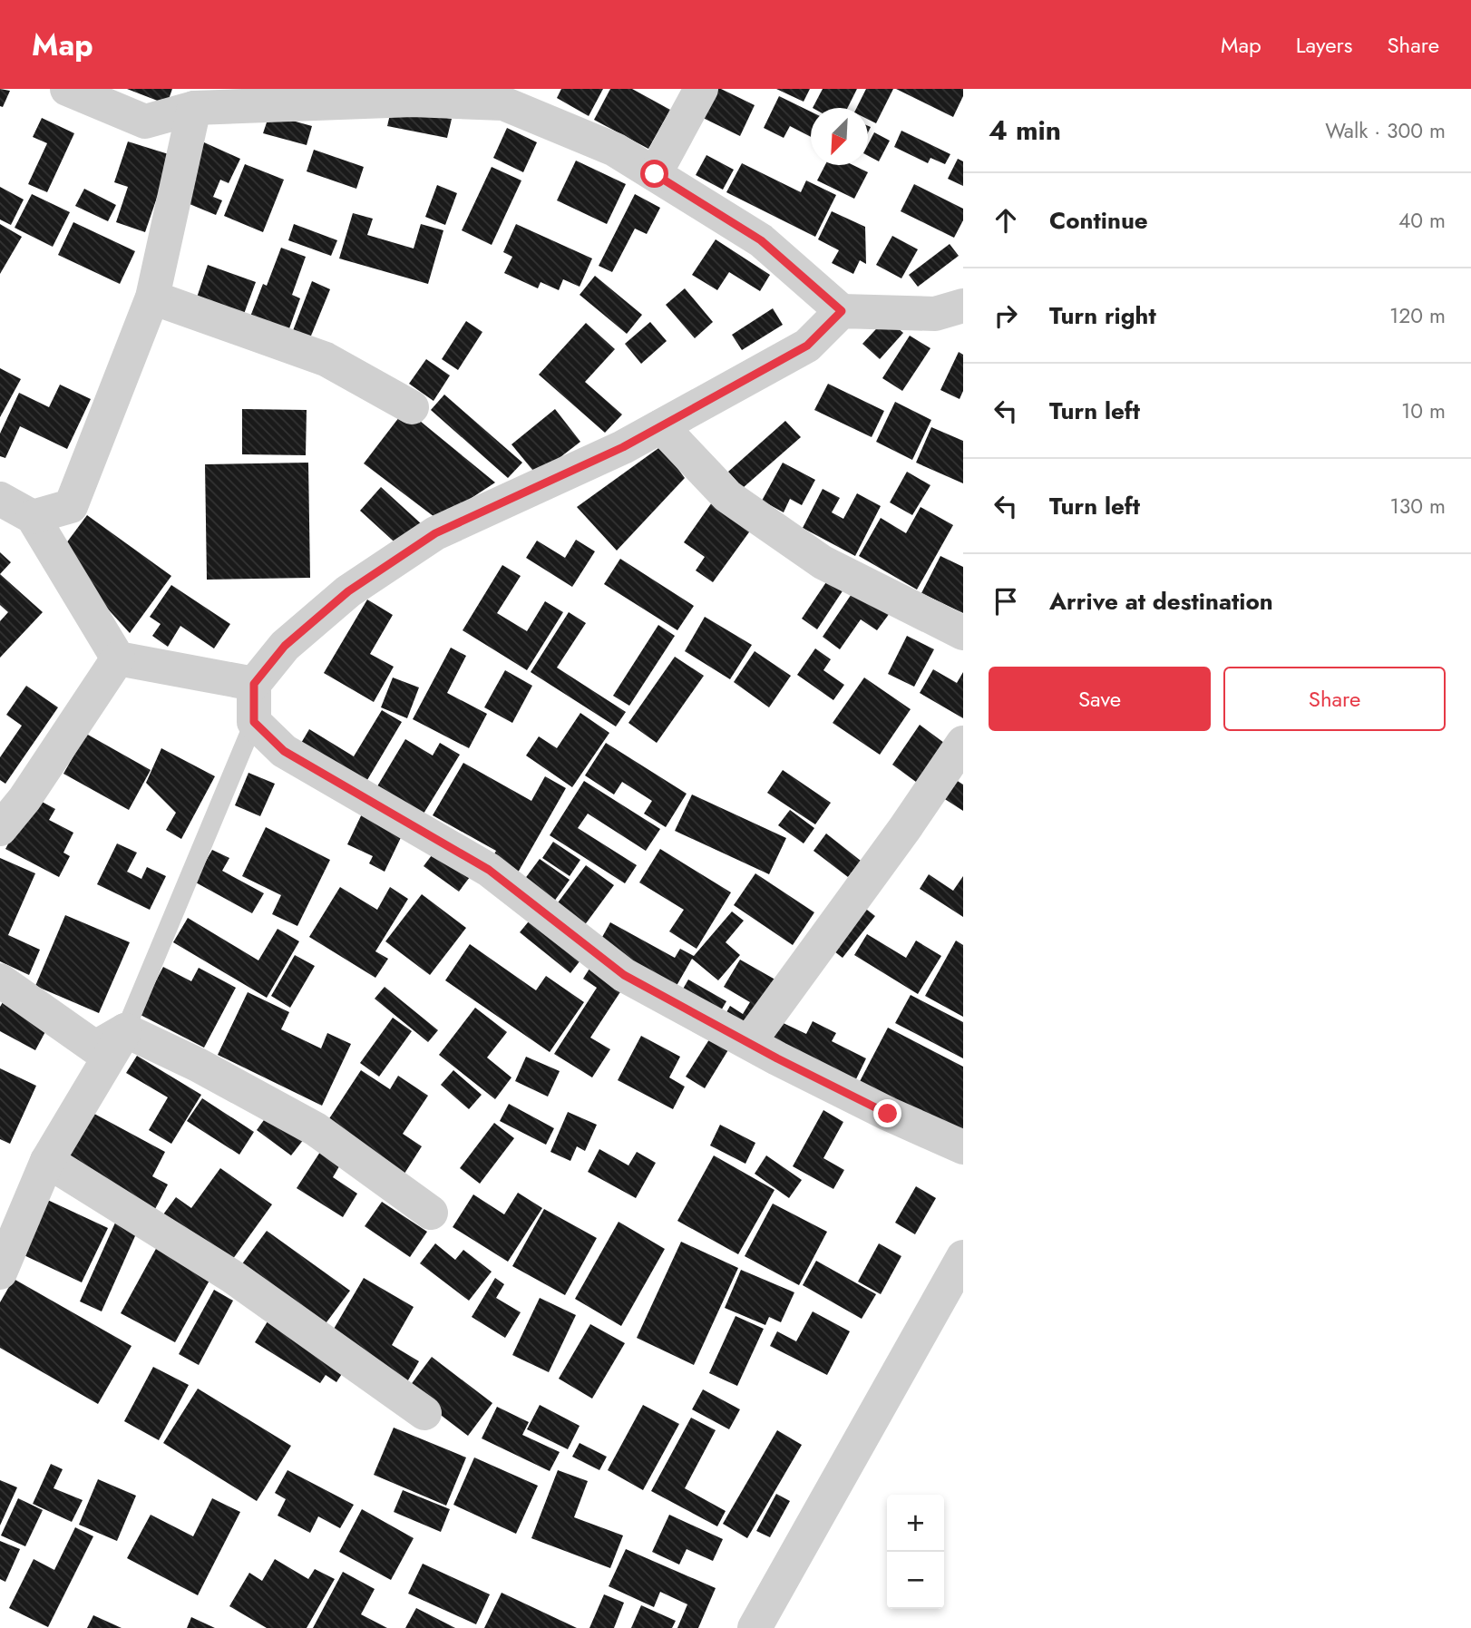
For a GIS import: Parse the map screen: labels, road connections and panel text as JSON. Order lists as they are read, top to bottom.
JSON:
{
  "north": "bottom left",
  "page": {
    "header": "Map",
    "nav": ["Map", "Layers", "Share"],
    "heading": ["4 min", "Walk · 300 m"],
    "list": [
      ["Continue", "40 m"],
      ["Turn right", "120 m"],
      ["Turn left", "10 m"],
      ["Turn left", "130 m"],
      "Arrive at destination"
    ],
    "buttons": ["Save", "Share"],
    "map_buttons": ["+", "−"]
  }
}
